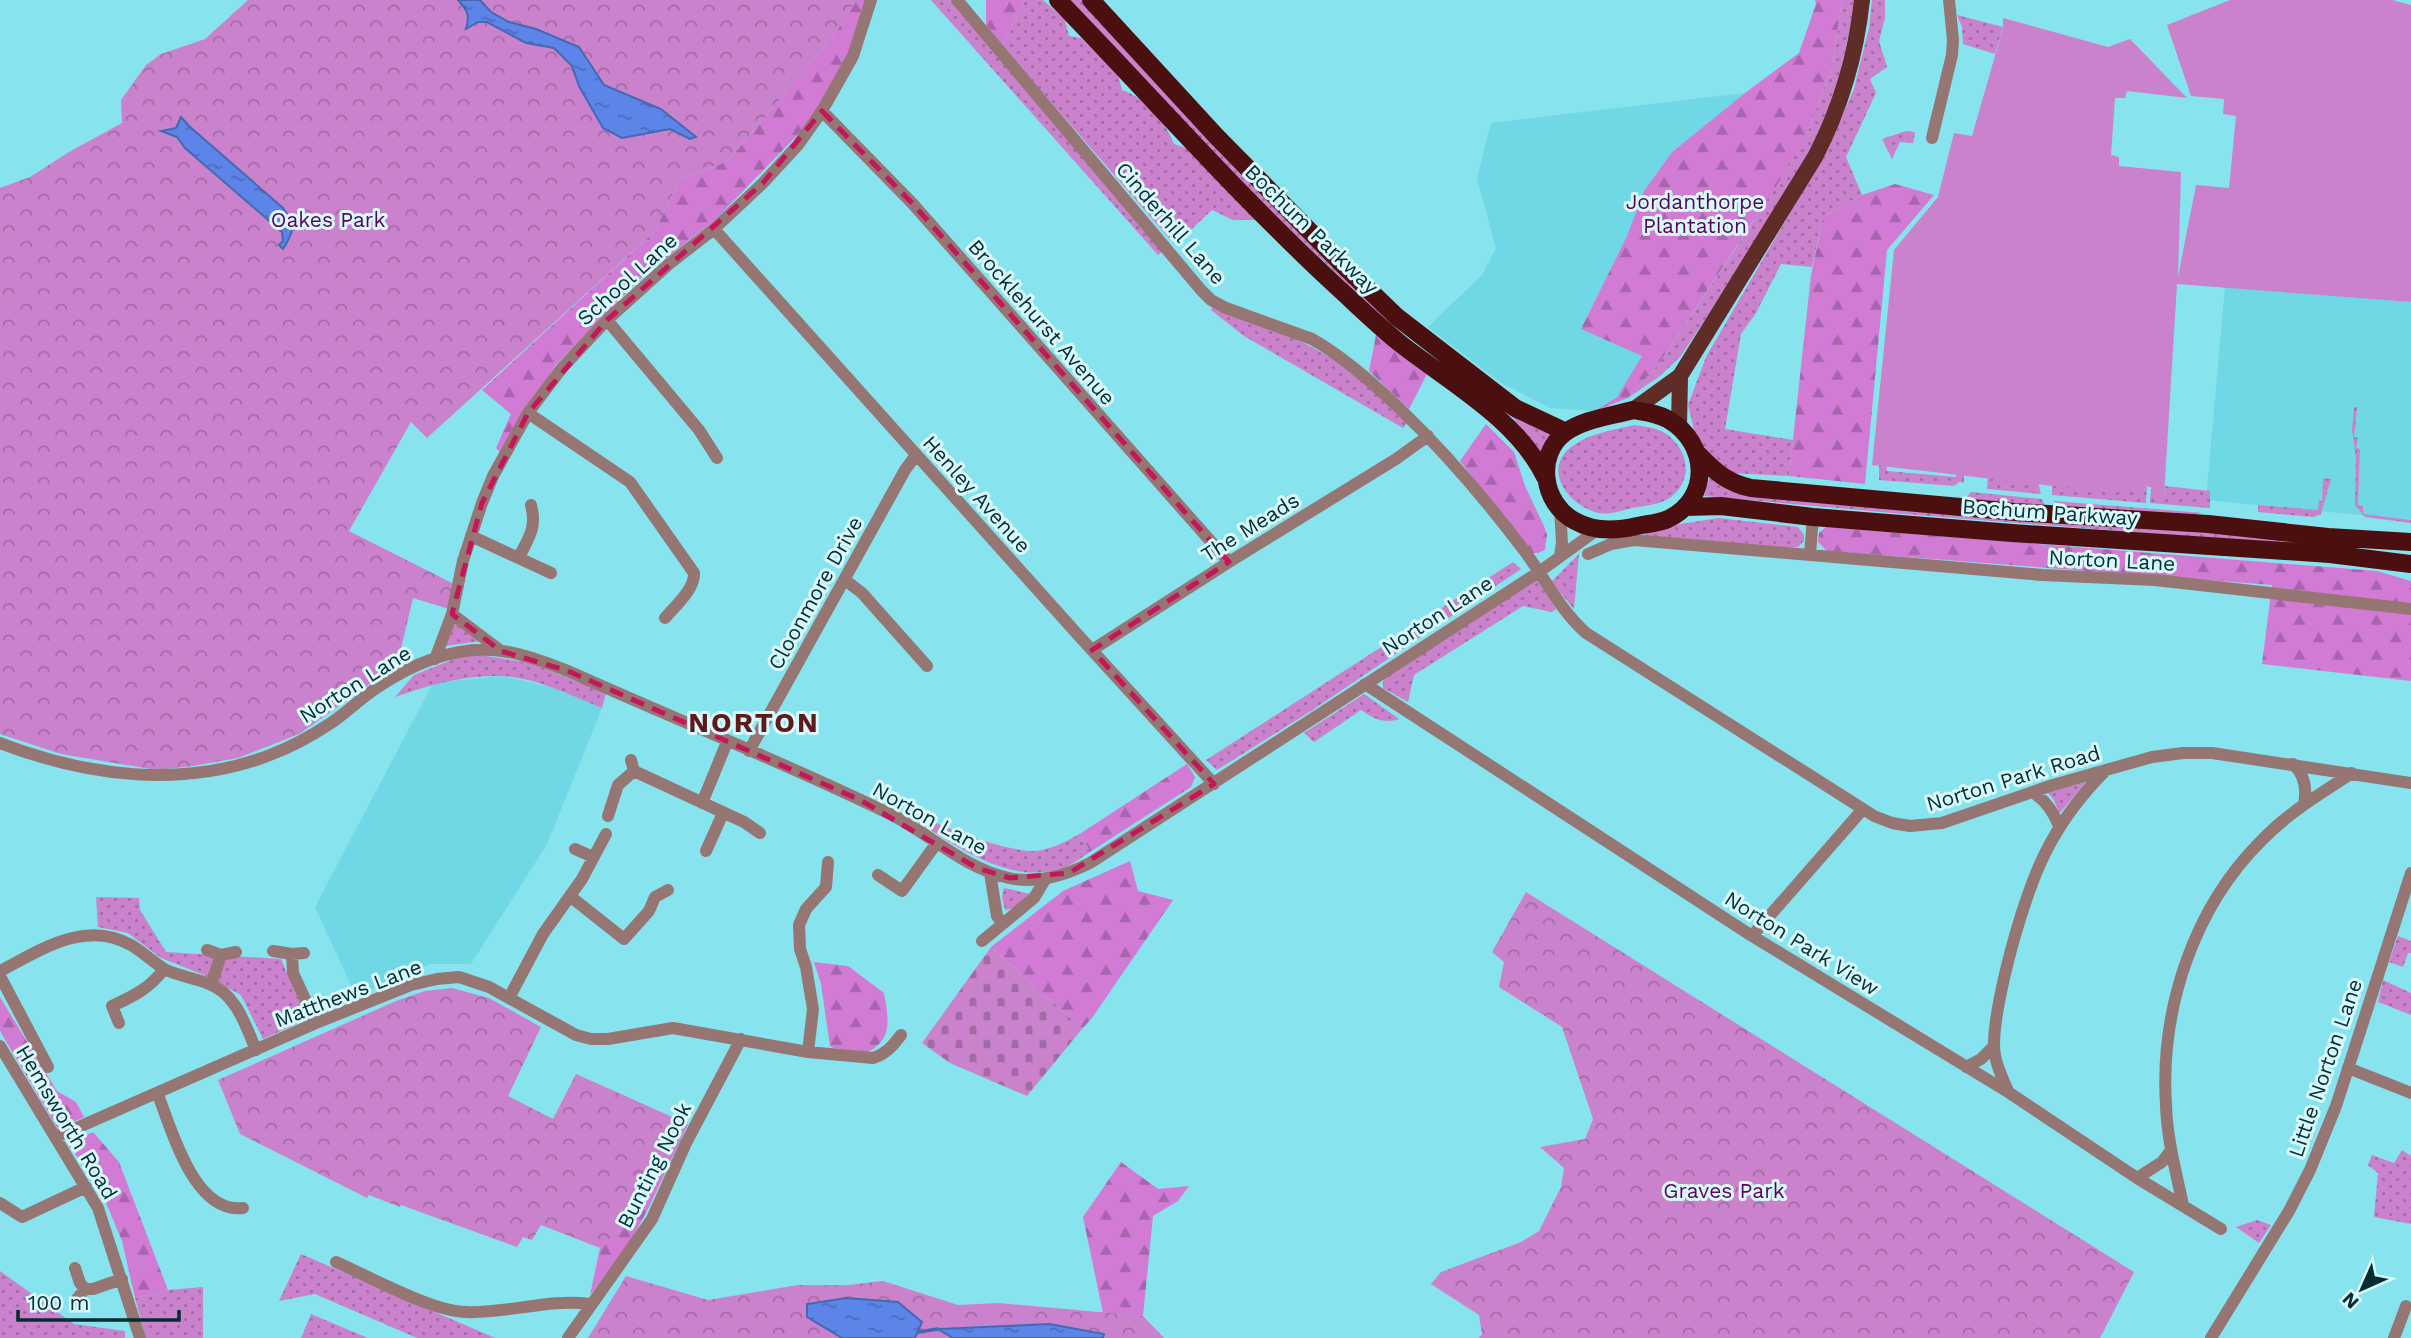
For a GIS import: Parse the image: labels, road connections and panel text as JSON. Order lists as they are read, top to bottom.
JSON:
{
  "streets": {
    "highway": ["Bochum Parkway"],
    "street": [
      "Cinderhill Lane",
      "School Lane",
      "Brocklehurst Avenue",
      "Henley Avenue",
      "The Meads",
      "Norton Lane",
      "Cloonmore Drive",
      "Norton Park Road",
      "Norton Park View",
      "Matthews Lane",
      "Little Norton Lane",
      "Hemsworth Road",
      "Bunting Nook"
    ]
  },
  "crossings": [
    ["Cinderhill Lane", "The Meads"],
    ["Cinderhill Lane", "Norton Lane"],
    ["Cinderhill Lane", "Norton Park Road"],
    ["Bochum Parkway", "Norton Lane"],
    ["School Lane", "Brocklehurst Avenue"],
    ["School Lane", "Henley Avenue"],
    ["School Lane", "Norton Lane"],
    ["Brocklehurst Avenue", "The Meads"],
    ["Henley Avenue", "The Meads"],
    ["Henley Avenue", "Norton Lane"],
    ["Henley Avenue", "Cloonmore Drive"],
    ["Norton Lane", "Cloonmore Drive"],
    ["Norton Lane", "Norton Park Road"],
    ["Norton Lane", "Norton Park View"],
    ["Matthews Lane", "Hemsworth Road"],
    ["Matthews Lane", "Bunting Nook"]
  ],
  "districts": ["NORTON"],
  "parks": ["Jordanthorpe Plantation", "Oakes Park", "Graves Park"],
  "scale_bar": "100 m",
  "north": "bottom left"
}
